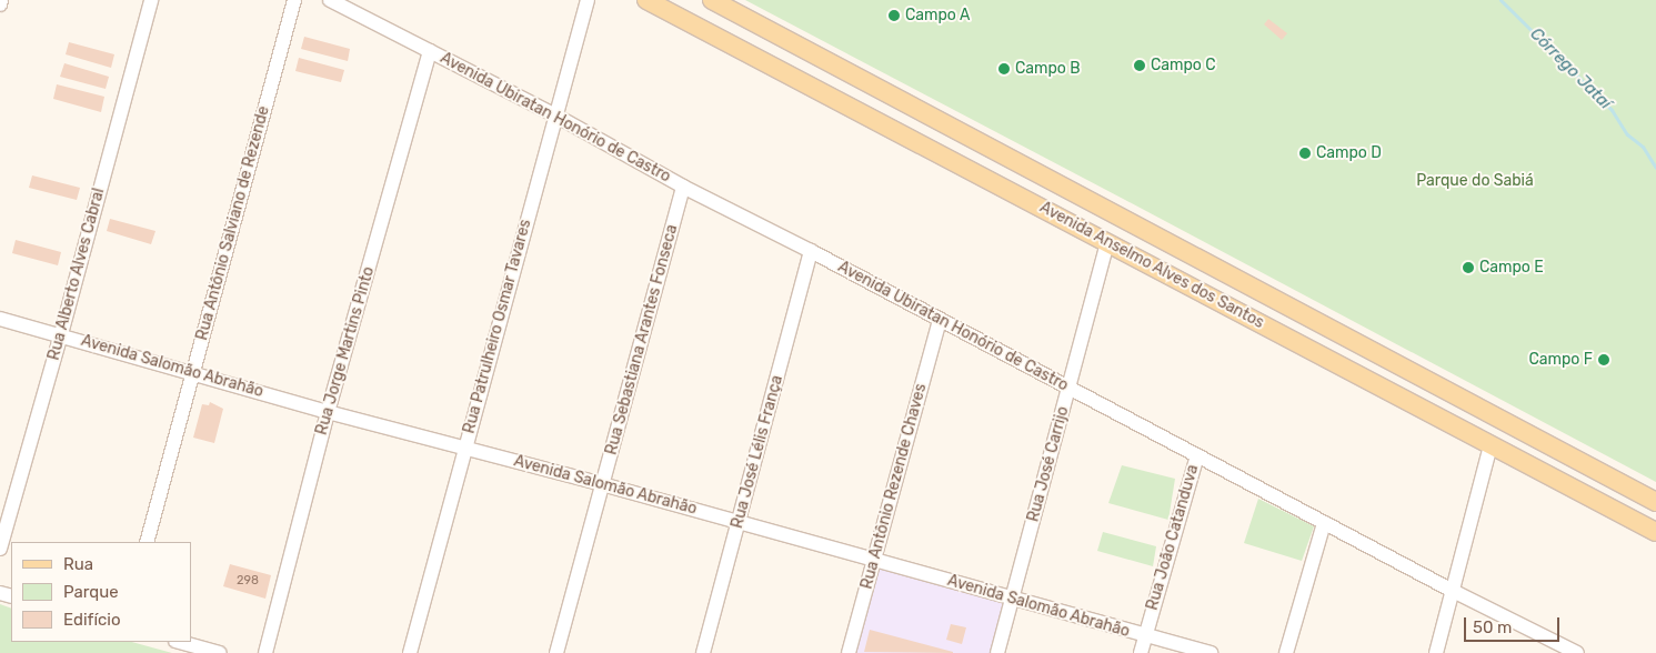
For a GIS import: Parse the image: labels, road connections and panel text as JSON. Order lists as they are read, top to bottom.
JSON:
{
  "streets": {
    "main road": ["Avenida Anselmo Alves dos Santos"],
    "street": [
      "Avenida Ubiratan Honório de Castro",
      "Rua Antônio Salviano de Rezende",
      "Rua Alberto Alves Cabral",
      "Rua Patrulheiro Osmar Tavares",
      "Rua Sebastiana Arantes Fonseca",
      "Rua Jorge Martins Pinto",
      "Avenida Salomão Abrahão",
      "Rua José Lélis França",
      "Rua José Carrijo",
      "Rua Antônio Rezende Chaves",
      "Rua João Catanduva"
    ]
  },
  "crossings": [
    ["Avenida Ubiratan Honório de Castro", "Rua Patrulheiro Osmar Tavares"],
    ["Avenida Ubiratan Honório de Castro", "Rua Sebastiana Arantes Fonseca"],
    ["Avenida Ubiratan Honório de Castro", "Rua Jorge Martins Pinto"],
    ["Avenida Ubiratan Honório de Castro", "Rua José Lélis França"],
    ["Avenida Ubiratan Honório de Castro", "Rua José Carrijo"],
    ["Avenida Ubiratan Honório de Castro", "Rua Antônio Rezende Chaves"],
    ["Avenida Ubiratan Honório de Castro", "Rua João Catanduva"],
    ["Rua Antônio Salviano de Rezende", "Avenida Salomão Abrahão"],
    ["Avenida Anselmo Alves dos Santos", "Rua José Carrijo"],
    ["Rua Alberto Alves Cabral", "Avenida Salomão Abrahão"],
    ["Rua Patrulheiro Osmar Tavares", "Avenida Salomão Abrahão"],
    ["Rua Sebastiana Arantes Fonseca", "Avenida Salomão Abrahão"],
    ["Rua Jorge Martins Pinto", "Avenida Salomão Abrahão"],
    ["Avenida Salomão Abrahão", "Rua José Lélis França"],
    ["Avenida Salomão Abrahão", "Rua José Carrijo"],
    ["Avenida Salomão Abrahão", "Rua Antônio Rezende Chaves"],
    ["Avenida Salomão Abrahão", "Rua João Catanduva"]
  ],
  "water": ["Córrego Jataí"],
  "parks": ["Parque do Sabiá"],
  "places": [
    "Campo A",
    "Campo C",
    "Campo B",
    "Campo D",
    "Campo E",
    "Campo F"
  ],
  "house_numbers": ["298"],
  "legend": ["Rua", "Parque", "Edifício"],
  "scale_bar": "50 m"
}
